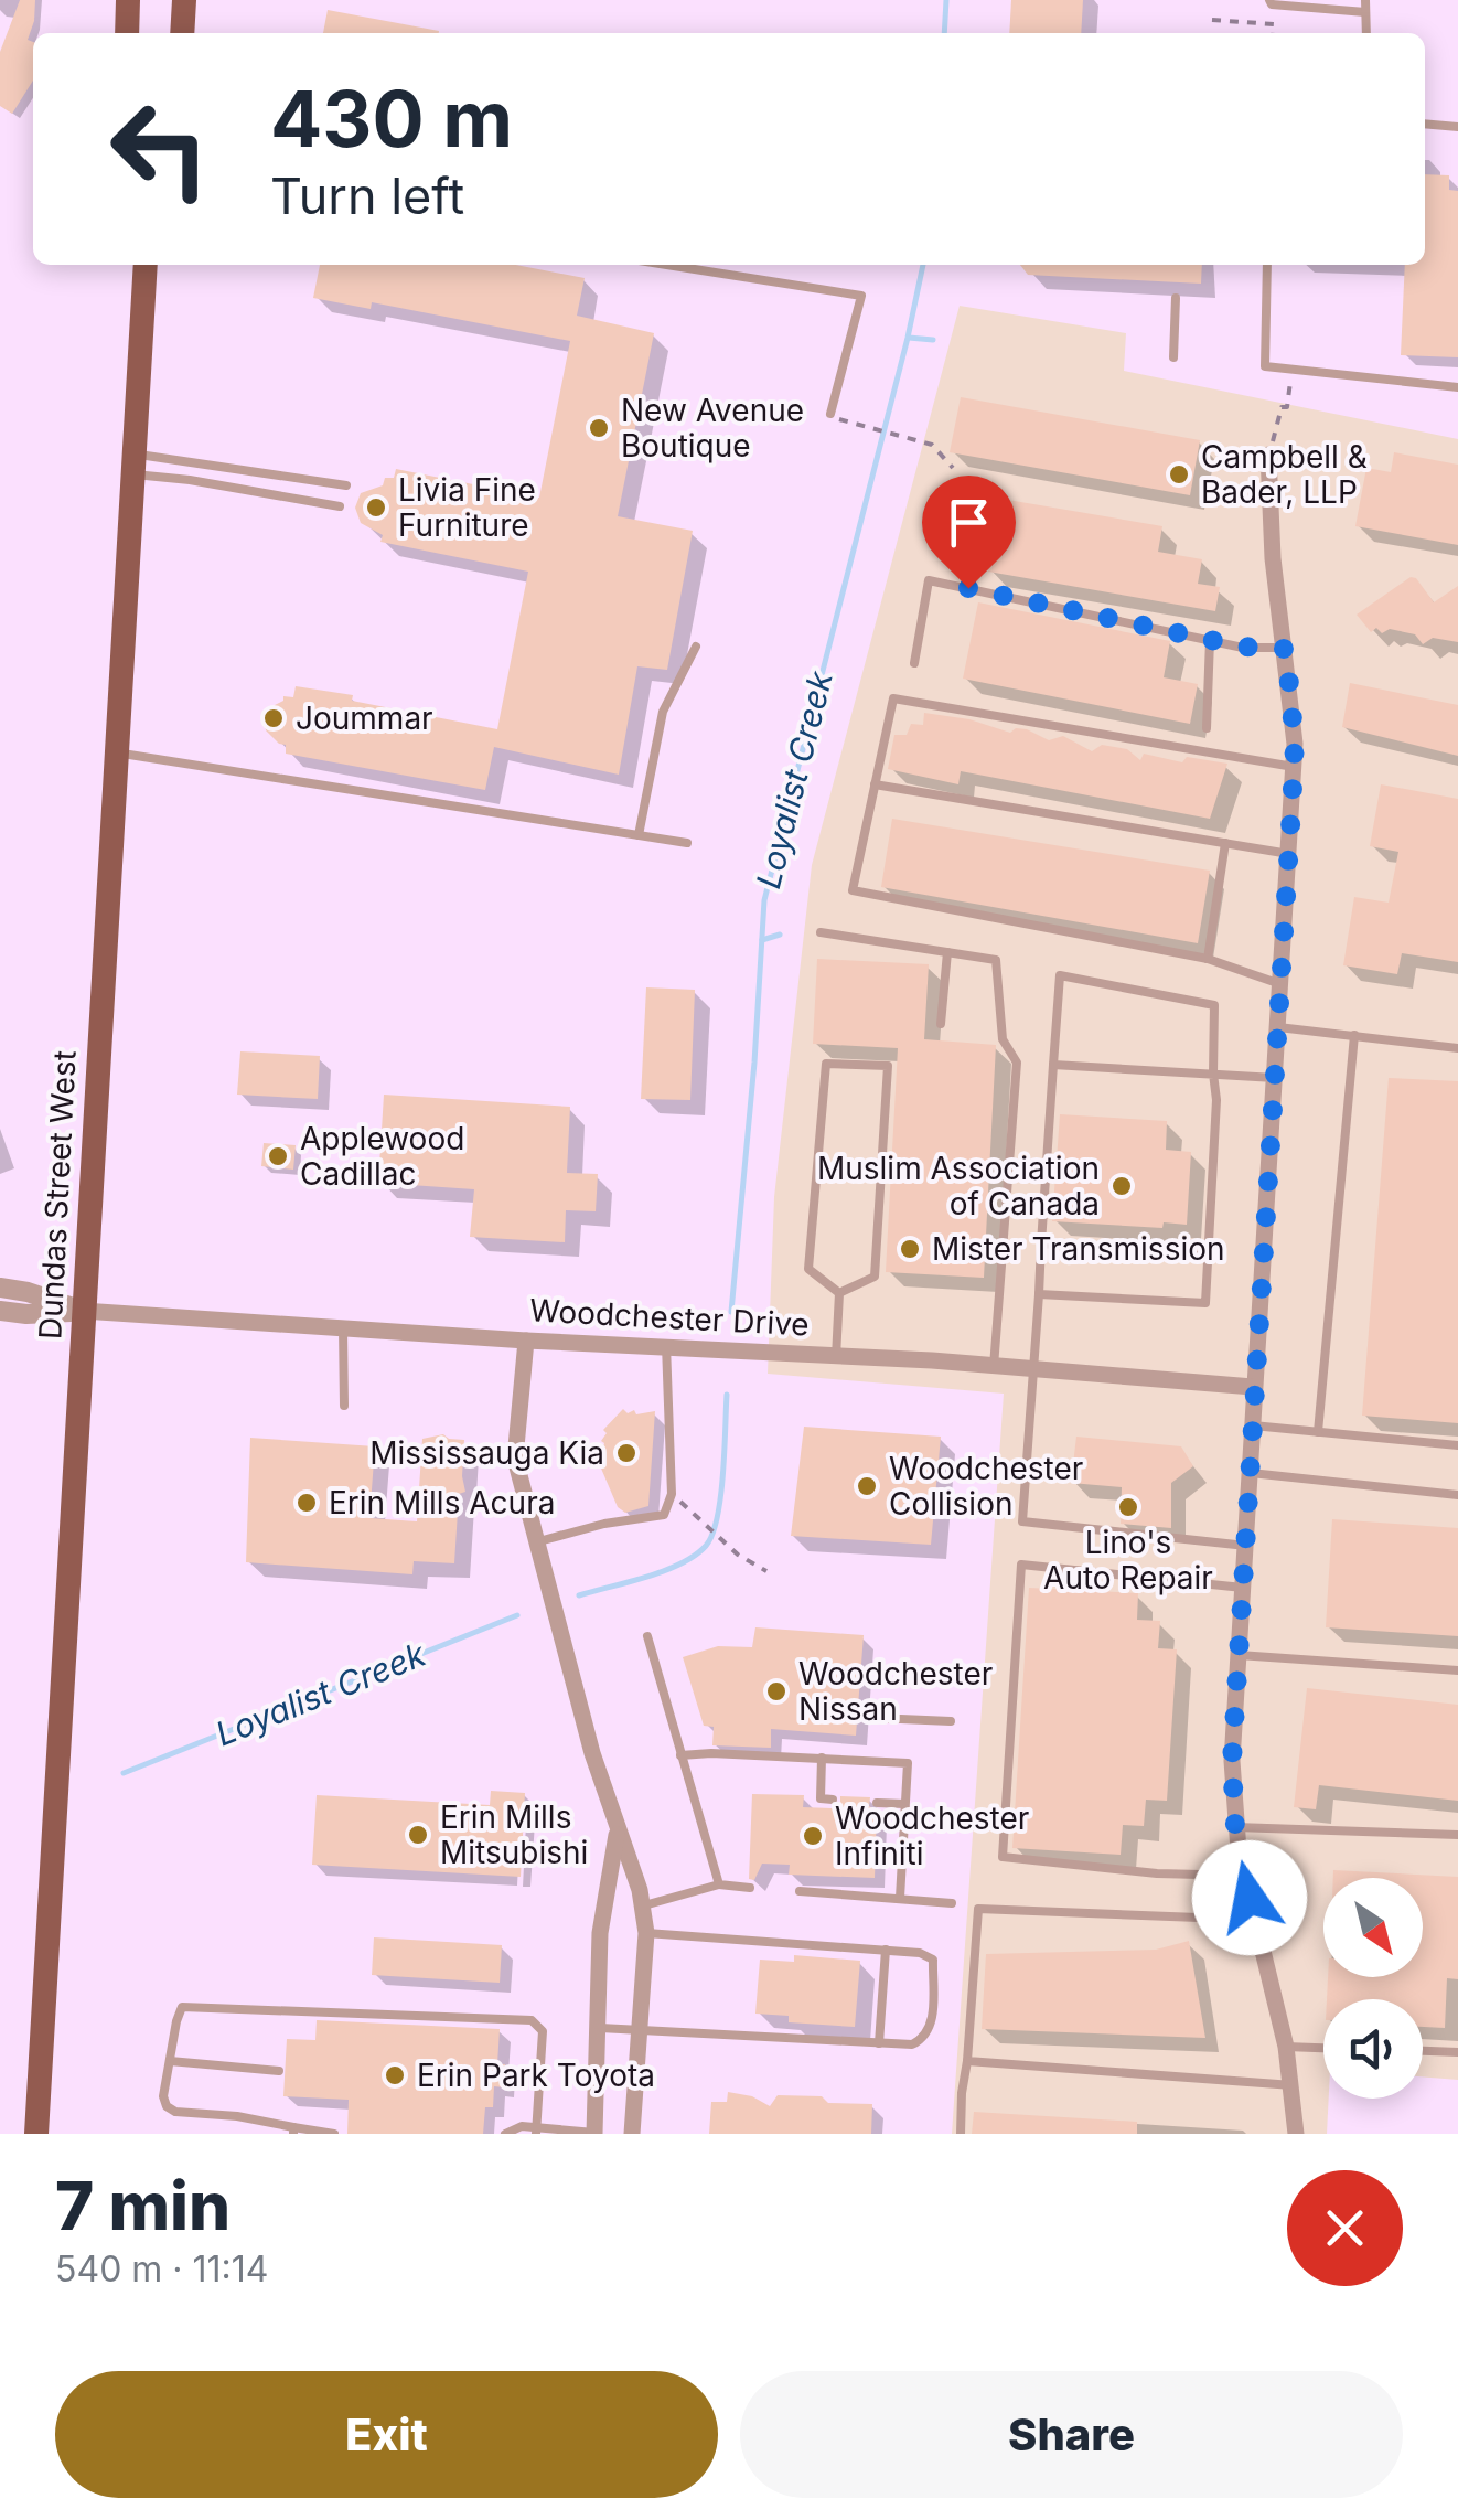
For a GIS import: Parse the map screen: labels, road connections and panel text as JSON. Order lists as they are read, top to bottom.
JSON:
{
  "streets": {
    "main road": ["Dundas Street West"],
    "street": ["Woodchester Drive"]
  },
  "crossings": [
    ["Dundas Street West", "Woodchester Drive"]
  ],
  "water": ["Loyalist Creek"],
  "places": [
    "New Avenue Boutique",
    "Campbell & Bader, LLP",
    "Livia Fine Furniture",
    "Joummar",
    "Applewood Cadillac",
    "Muslim Association of Canada",
    "Mister Transmission",
    "Mississauga Kia",
    "Woodchester Collision",
    "Erin Mills Acura",
    "Lino's Auto Repair",
    "Woodchester Nissan",
    "Erin Mills Mitsubishi",
    "Woodchester Infiniti",
    "Erin Park Toyota"
  ],
  "north": "bottom right",
  "page": {
    "turn": ["430 m", "Turn left"],
    "heading": ["7 min", "540 m · 11:14"],
    "buttons": ["Exit", "Share"]
  }
}
